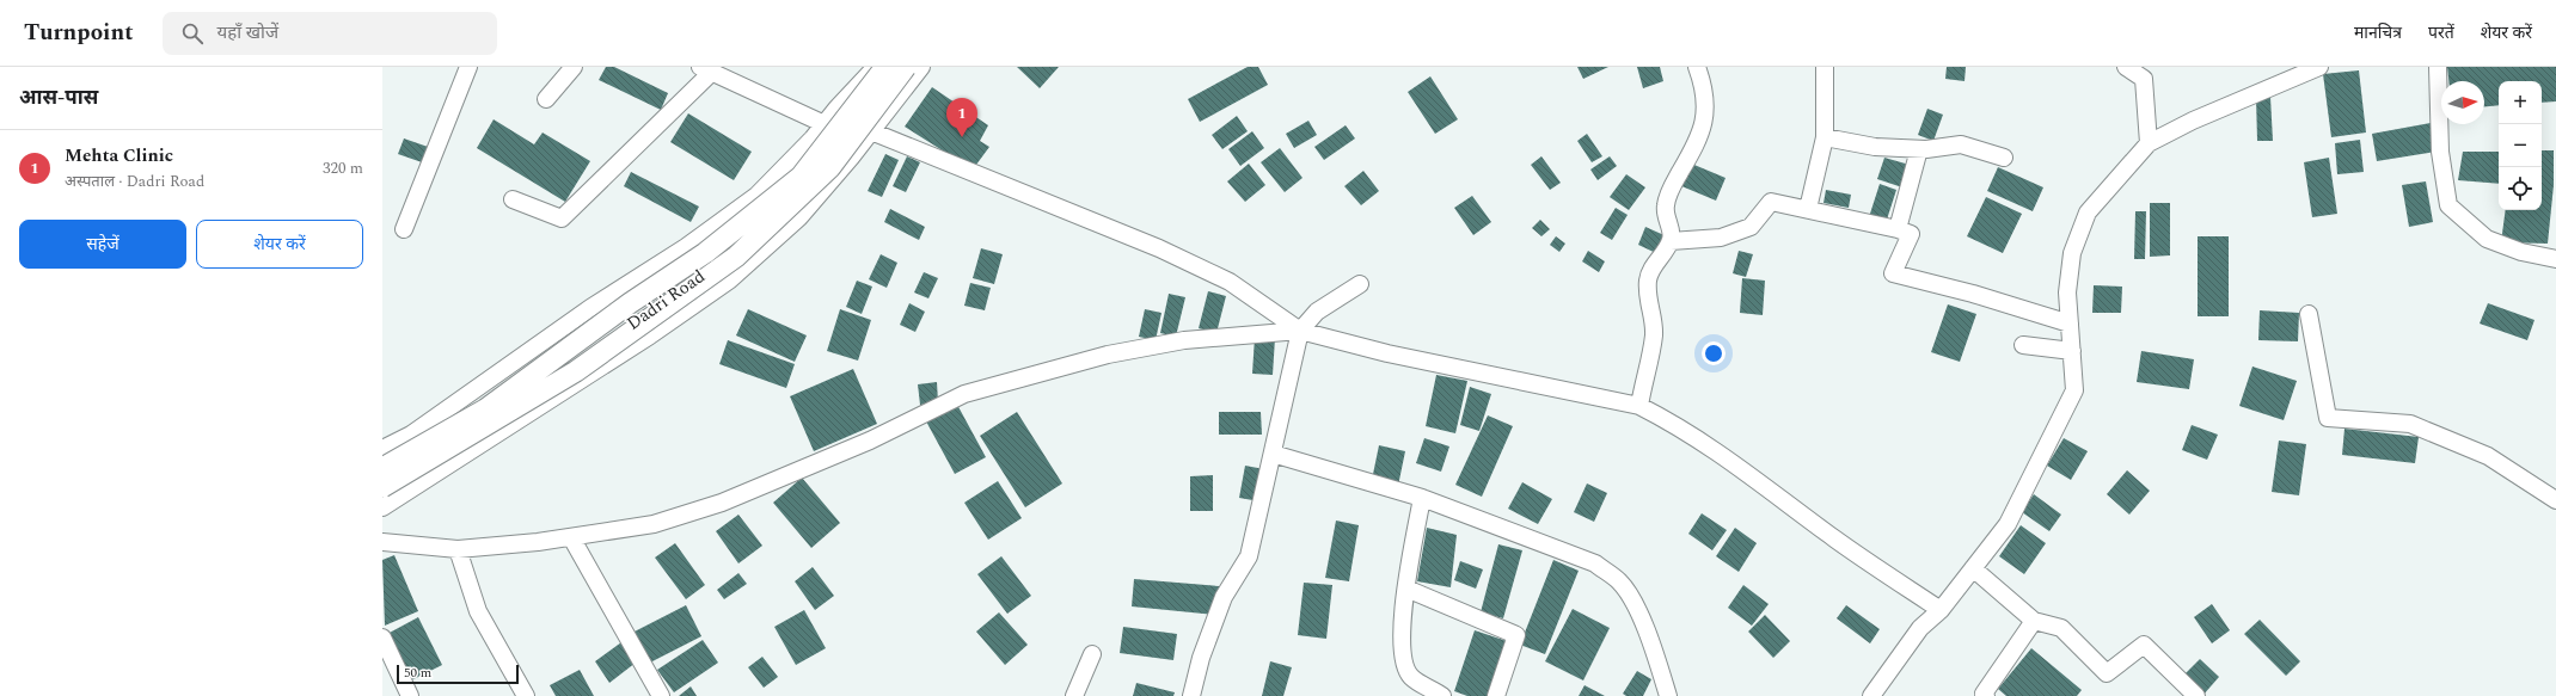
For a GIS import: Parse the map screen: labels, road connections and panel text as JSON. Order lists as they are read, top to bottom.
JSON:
{
  "streets": {
    "street": ["Dadri Road"]
  },
  "scale_bar": "50 m",
  "north": "right",
  "page": {
    "header": "Turnpoint",
    "search": "यहाँ खोजें",
    "nav": ["मानचित्र", "परतें", "शेयर करें"],
    "heading": "आस-पास",
    "map_buttons": ["+", "−"],
    "pins": "1",
    "list": [
      {
        "mark": "1",
        "name": "Mehta Clinic",
        "note": "अस्पताल · Dadri Road",
        "value": "320 m"
      }
    ],
    "buttons": ["सहेजें", "शेयर करें"],
    "scale": "50 m"
  }
}
